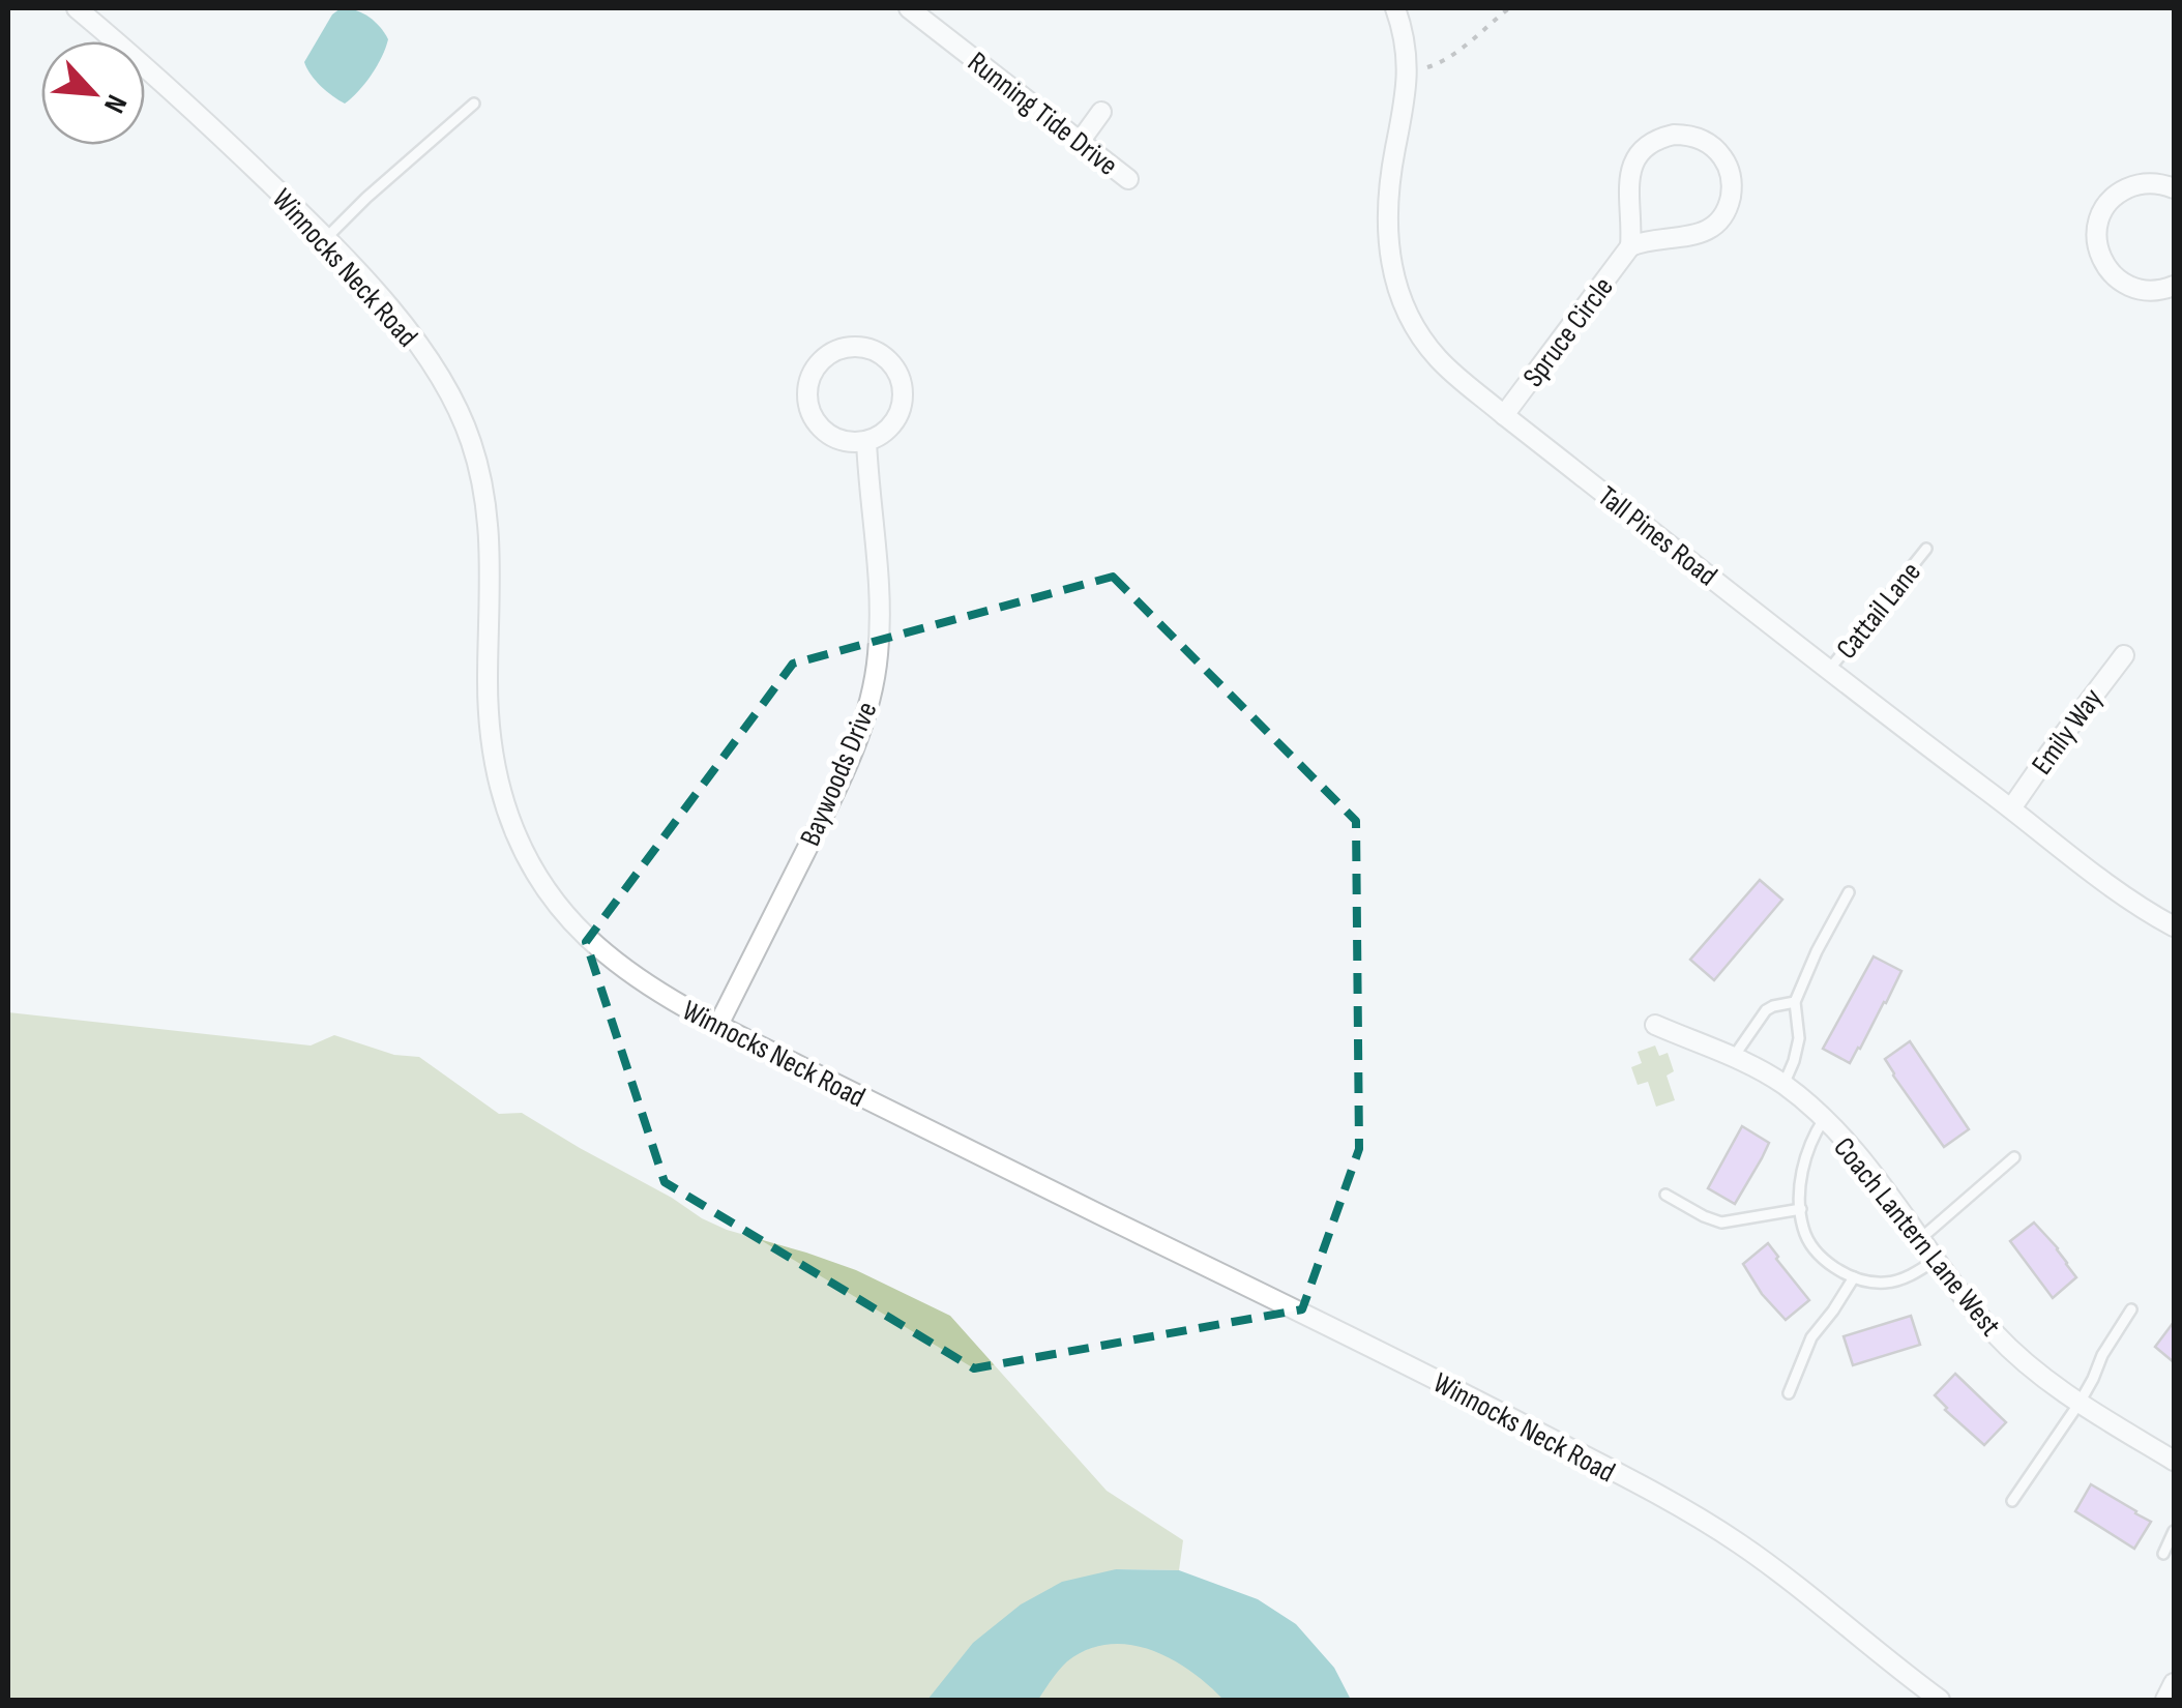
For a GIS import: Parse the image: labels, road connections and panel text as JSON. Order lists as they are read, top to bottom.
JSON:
{
  "streets": {
    "street": [
      "Running Tide Drive",
      "Winnocks Neck Road",
      "Spruce Circle",
      "Tall Pines Road",
      "Emily Way",
      "Baywoods Drive",
      "Coach Lantern Lane West"
    ],
    "lane": ["Cattail Lane"]
  },
  "crossings": [
    ["Winnocks Neck Road", "Baywoods Drive"],
    ["Spruce Circle", "Tall Pines Road"],
    ["Tall Pines Road", "Cattail Lane"],
    ["Tall Pines Road", "Emily Way"]
  ],
  "north": "bottom right"
}
